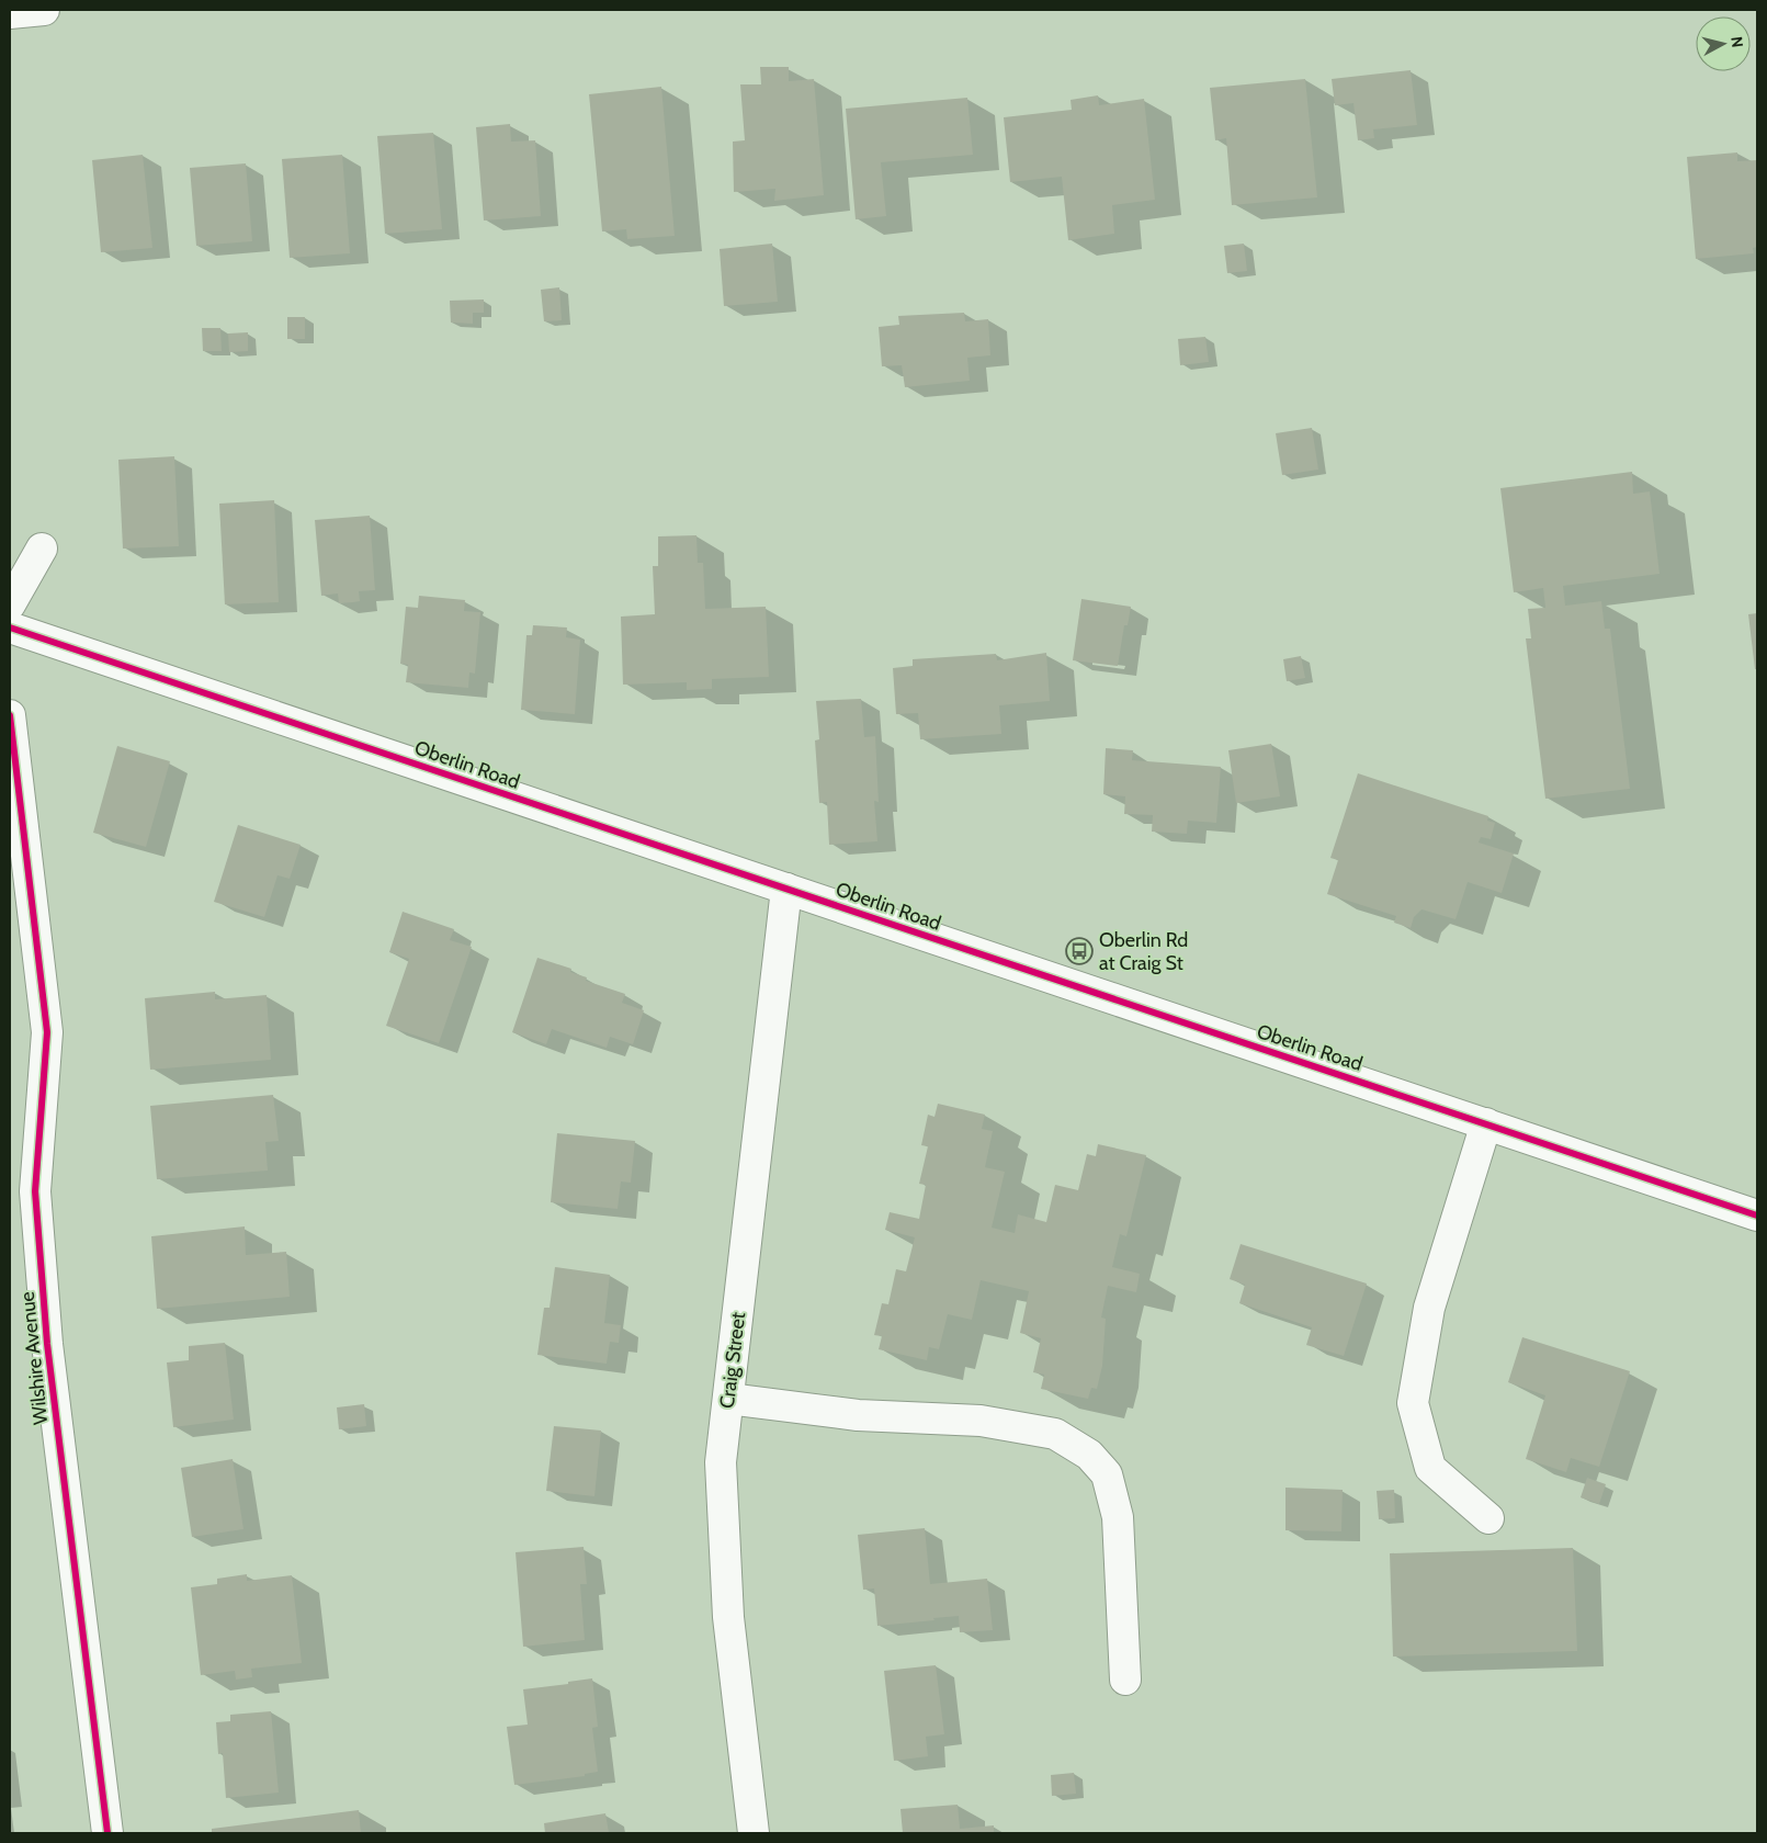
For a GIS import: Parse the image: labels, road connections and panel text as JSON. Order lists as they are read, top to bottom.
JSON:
{
  "streets": {
    "street": ["Oberlin Road", "Wilshire Avenue", "Craig Street"]
  },
  "crossings": [
    ["Oberlin Road", "Craig Street"]
  ],
  "places": {
    "bus stop": ["Oberlin Rd at Craig St"]
  },
  "north": "right"
}
